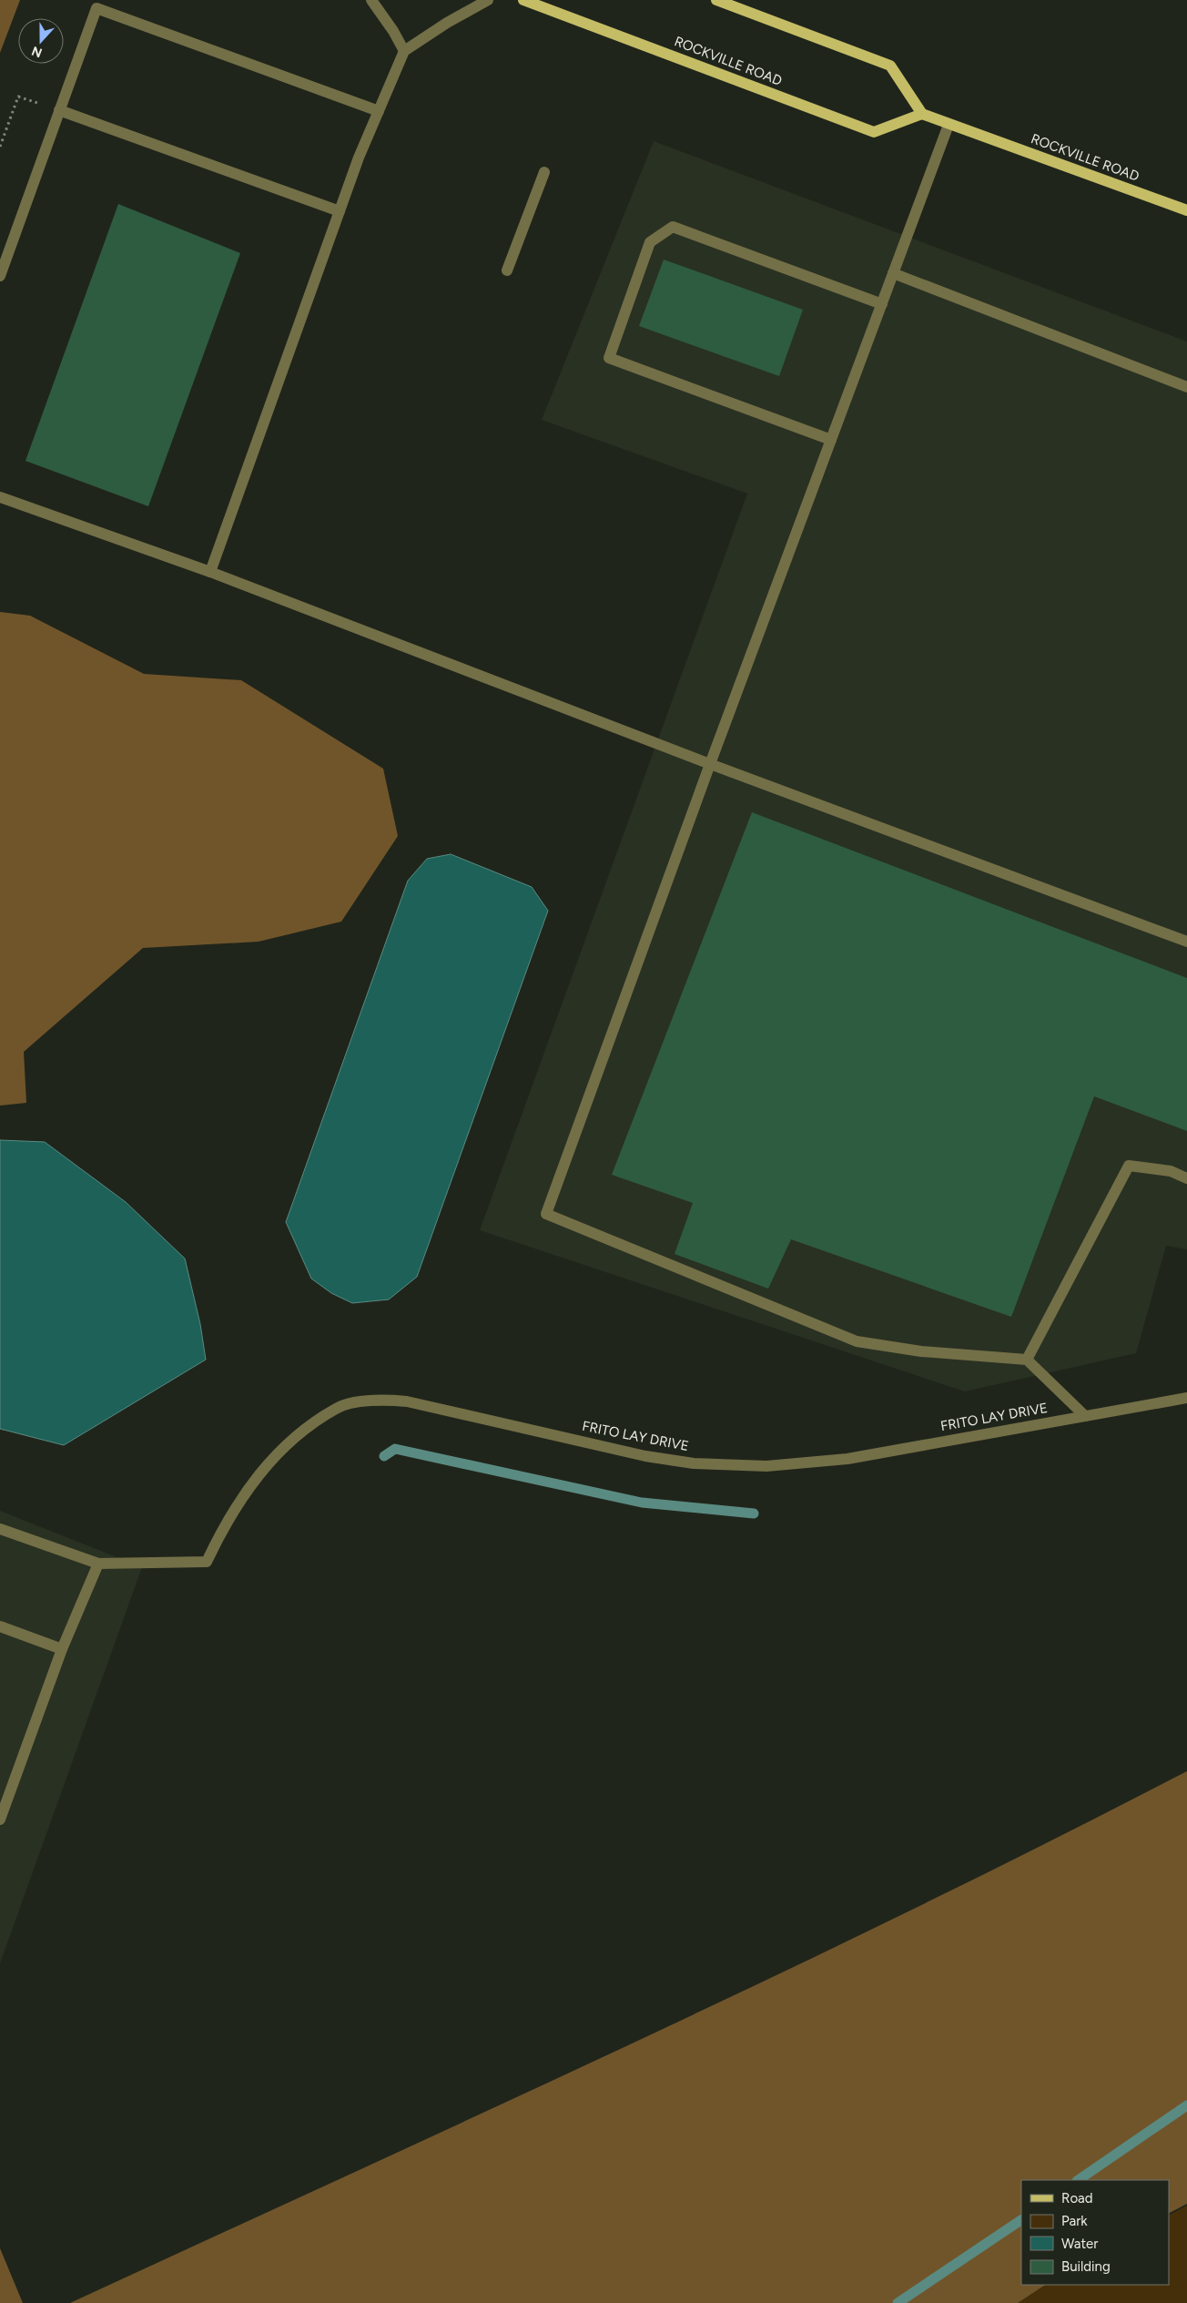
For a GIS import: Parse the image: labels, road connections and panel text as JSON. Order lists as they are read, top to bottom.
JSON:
{
  "streets": {
    "main road": ["ROCKVILLE ROAD"],
    "street": ["FRITO LAY DRIVE"]
  },
  "legend": [
    "Road",
    "Park",
    "Water",
    "Building"
  ],
  "north": "bottom"
}
